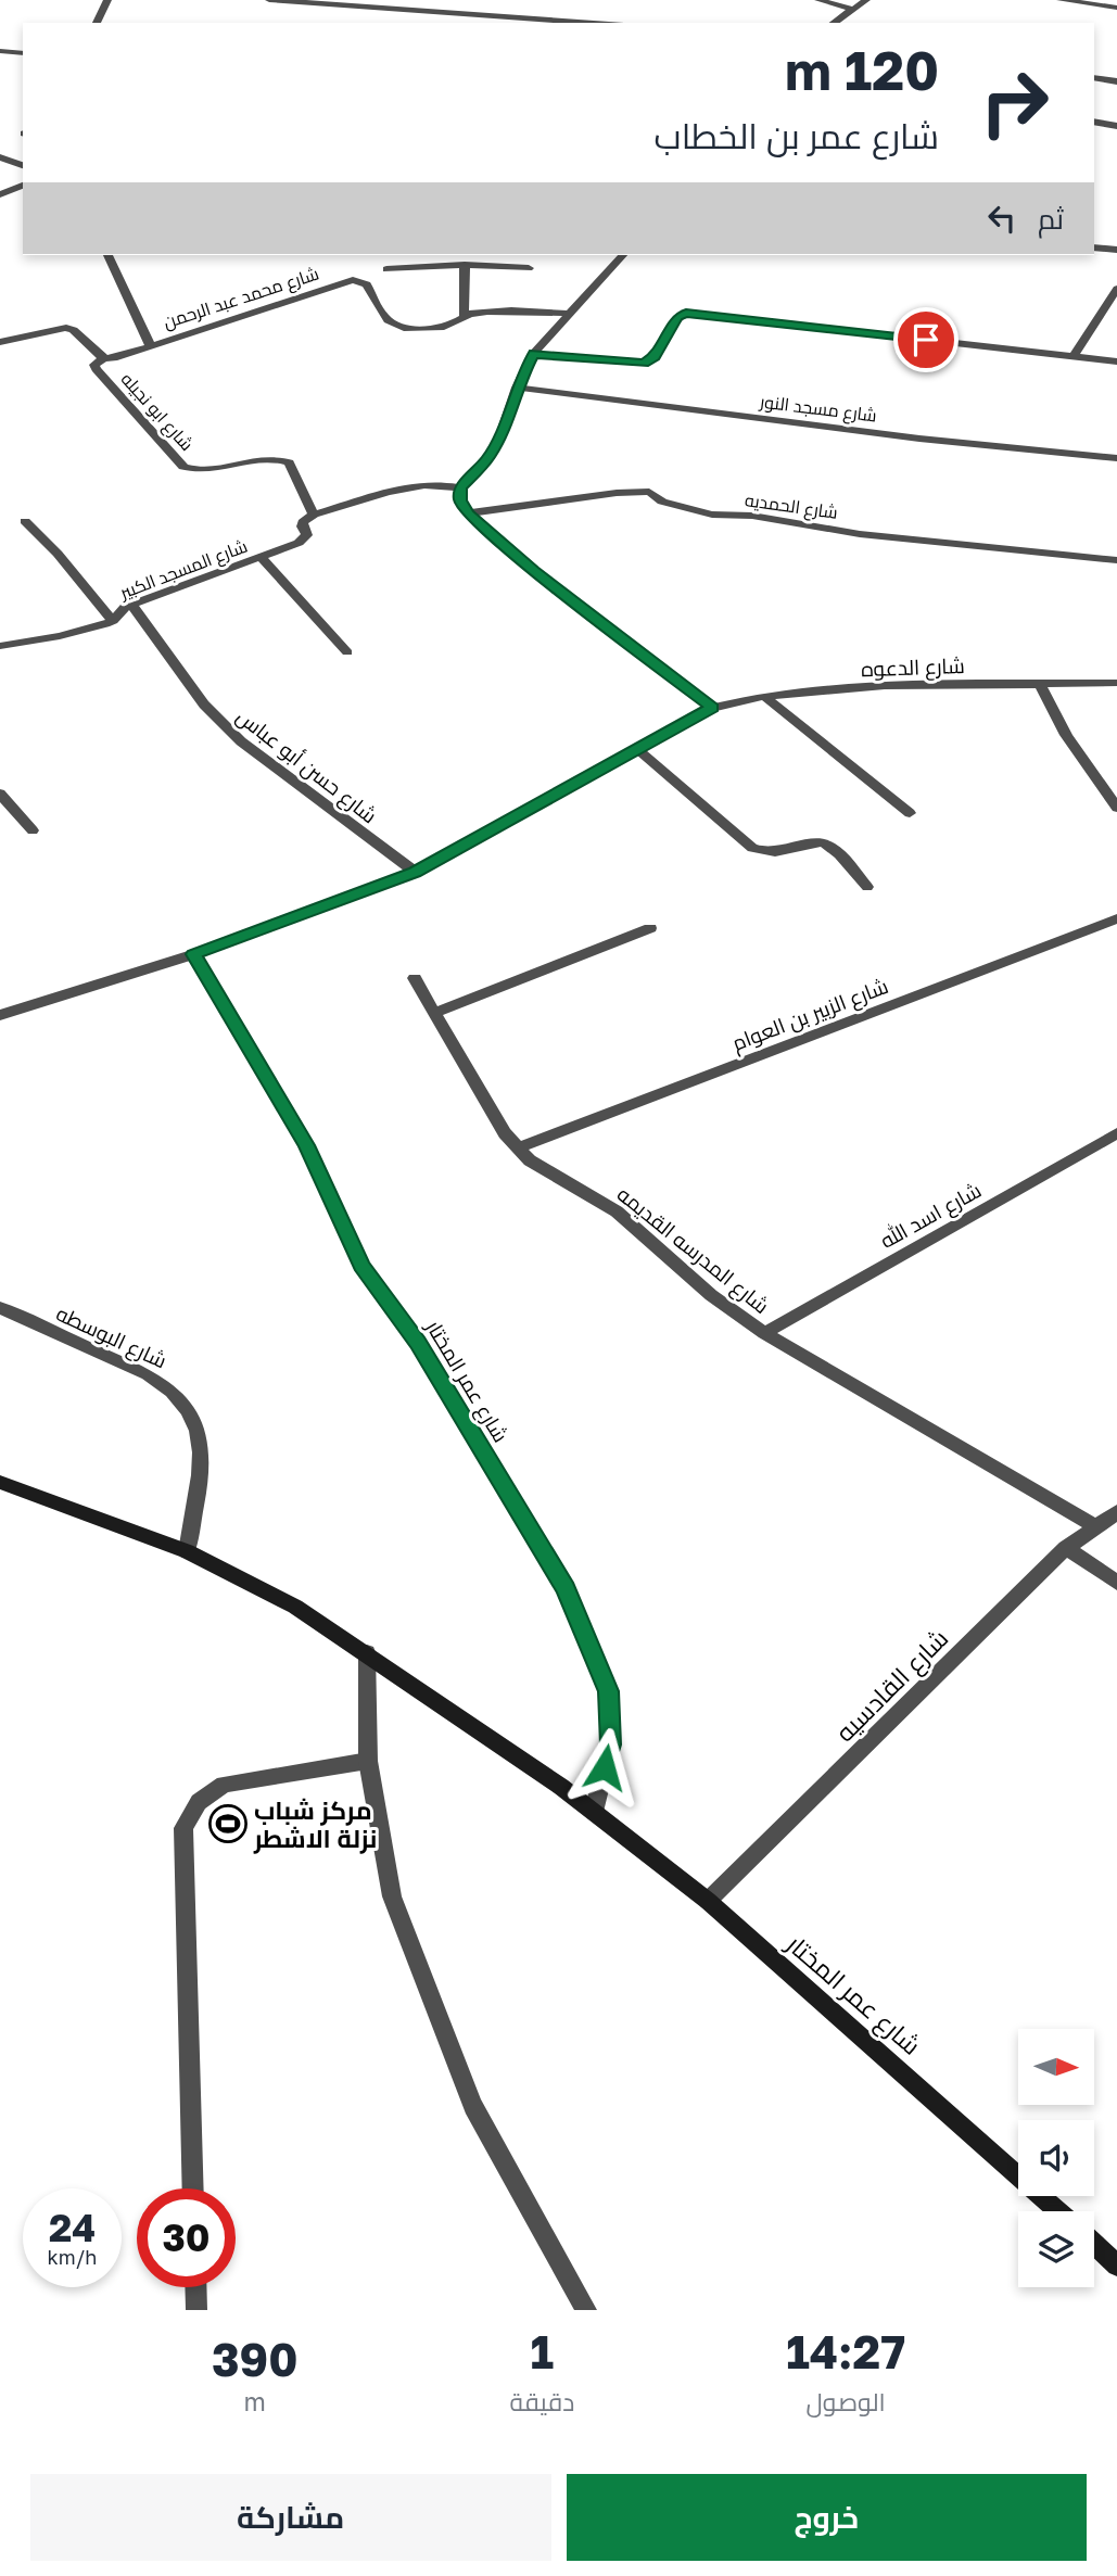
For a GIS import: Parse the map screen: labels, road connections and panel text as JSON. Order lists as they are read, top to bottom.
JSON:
{
  "streets": {
    "street": [
      "شارع محمد عبد الرحمن",
      "شارع مسجد النور",
      "شارع ابو نجيله",
      "شارع الحمديه",
      "شارع المسجد الكبير",
      "شارع الدعوه",
      "شارع حسن أبو عباس",
      "شارع الزبير بن العوام",
      "شارع اسد الله",
      "شارع المدرسه القديمه",
      "شارع البوسطه",
      "شارع عمر المختار",
      "شارع القادسيه"
    ]
  },
  "crossings": [
    ["شارع محمد عبد الرحمن", "شارع ابو نجيله"],
    ["شارع ابو نجيله", "شارع المسجد الكبير"],
    ["شارع المسجد الكبير", "شارع حسن أبو عباس"],
    ["شارع الدعوه", "شارع حسن أبو عباس"],
    ["شارع الدعوه", "شارع عمر المختار"],
    ["شارع الزبير بن العوام", "شارع المدرسه القديمه"],
    ["شارع اسد الله", "شارع المدرسه القديمه"],
    ["شارع المدرسه القديمه", "شارع القادسيه"],
    ["شارع البوسطه", "شارع عمر المختار"],
    ["شارع عمر المختار", "شارع القادسيه"]
  ],
  "places": {
    "sports": ["مركز شباب نزلة الاشطر"]
  },
  "north": "right",
  "page": {
    "turn": ["120 m", "شارع عمر بن الخطاب"],
    "then": "ثم",
    "speed": "24 km/h",
    "limit": "30",
    "eta": [
      "14:27",
      "الوصول",
      "1",
      "دقيقة",
      "390",
      "m"
    ],
    "buttons": ["خروج", "مشاركة"]
  }
}
